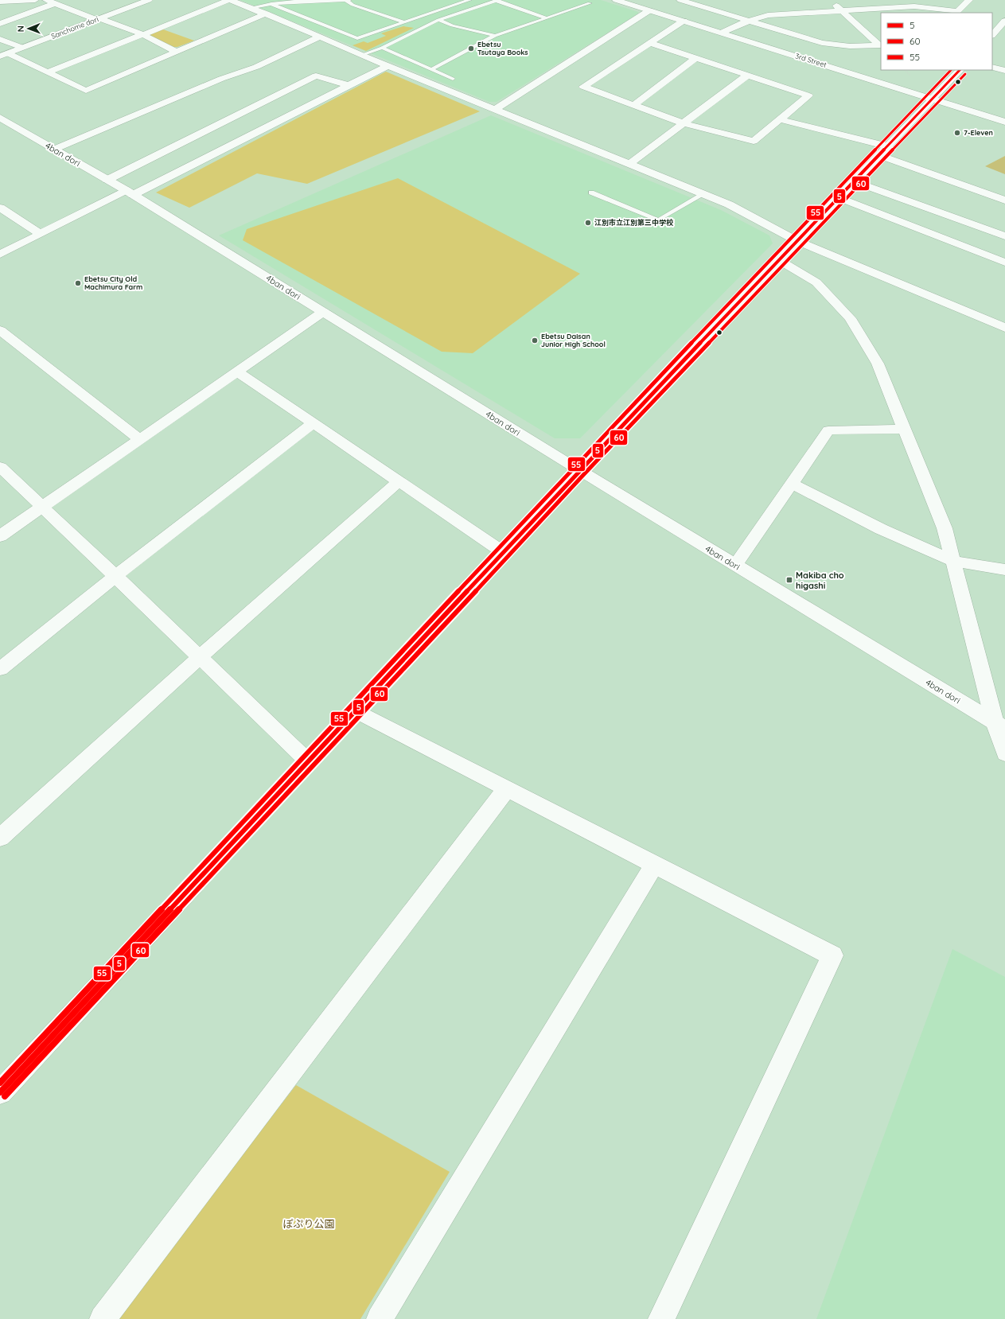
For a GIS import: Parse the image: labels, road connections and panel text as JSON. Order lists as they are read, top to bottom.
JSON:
{
  "streets": {
    "street": ["Sanchome dori", "3rd Street", "4ban dori"]
  },
  "parks": ["ぽぷり公園"],
  "places": {
    "other": [
      "Ebetsu Tsutaya Books",
      "7-Eleven",
      "江別市立江別第三中学校",
      "Ebetsu City Old Machimura Farm",
      "Ebetsu Daisan Junior High School"
    ],
    "transit": ["Makiba cho higashi"]
  },
  "lines": ["transit line 5", "transit line 55", "transit line 60"],
  "legend": ["5", "60", "55"],
  "north": "left"
}
